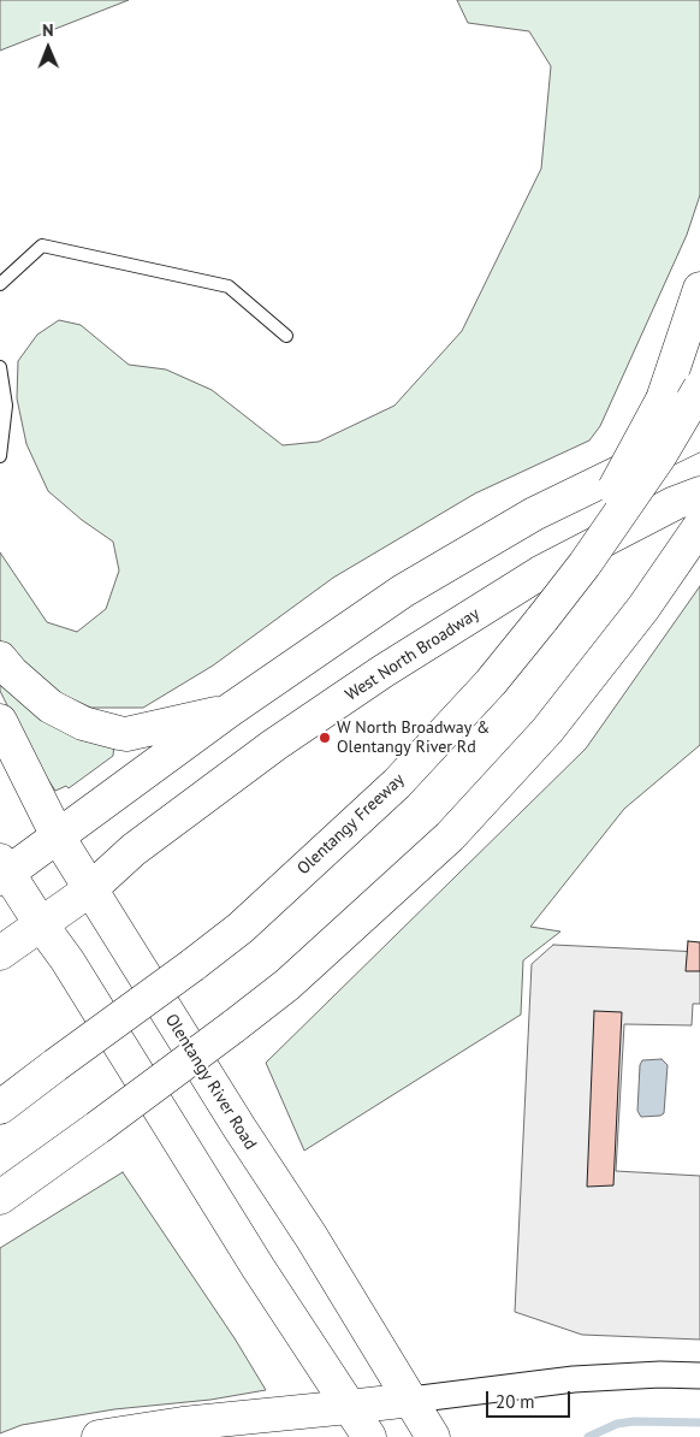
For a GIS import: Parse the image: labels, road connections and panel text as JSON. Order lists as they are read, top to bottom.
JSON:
{
  "streets": {
    "main road": ["West North Broadway", "Olentangy Freeway", "Olentangy River Road"]
  },
  "crossings": [
    ["West North Broadway", "Olentangy River Road"]
  ],
  "places": ["W North Broadway & Olentangy River Rd"],
  "scale_bar": "20 m",
  "north": "top"
}
